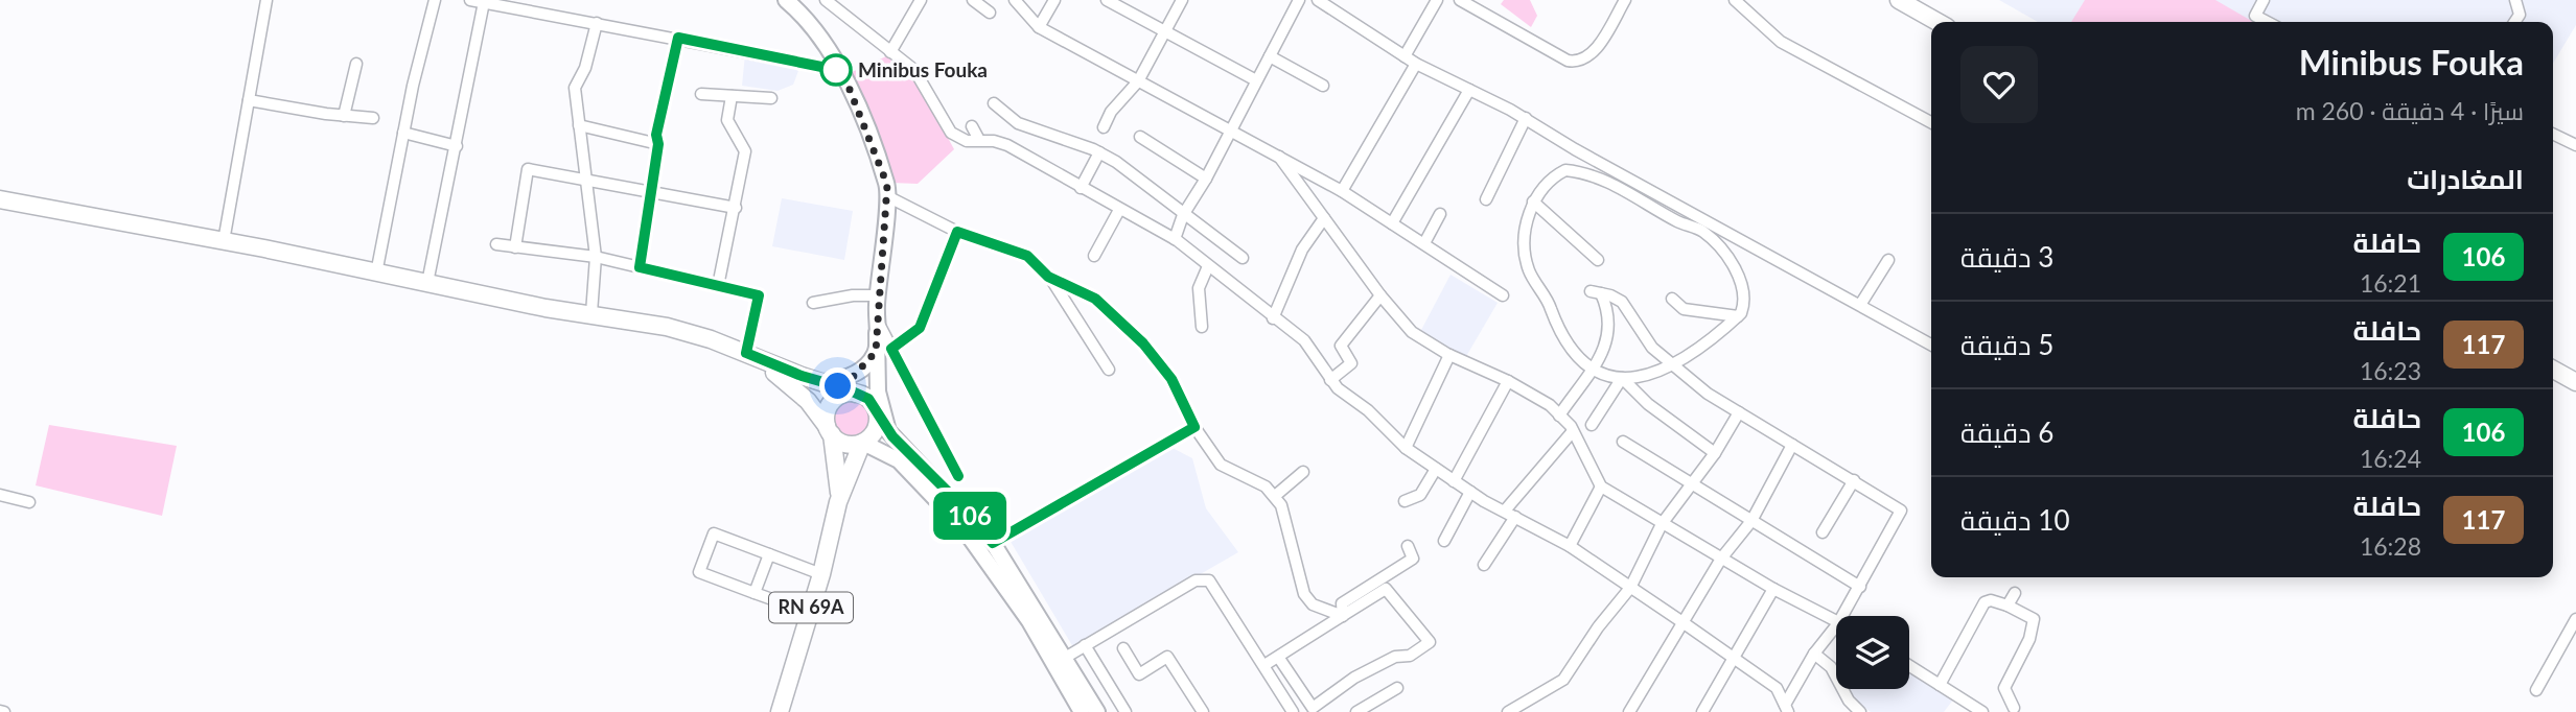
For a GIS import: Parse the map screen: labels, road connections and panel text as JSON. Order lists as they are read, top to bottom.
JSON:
{
  "streets": {
    "main road": ["RN 69A"]
  },
  "places": ["Minibus Fouka"],
  "lines": ["bus line 106"],
  "page": {
    "on_map": "106",
    "heading": [
      ["Minibus Fouka", "سيرًا · 4 دقيقة · 260 m"],
      "المغادرات"
    ],
    "list": [
      {
        "mark": "106",
        "name": "حافلة",
        "note": "16:21",
        "value": "3 دقيقة"
      },
      {
        "mark": "117",
        "name": "حافلة",
        "note": "16:23",
        "value": "5 دقيقة"
      },
      {
        "mark": "106",
        "name": "حافلة",
        "note": "16:24",
        "value": "6 دقيقة"
      },
      {
        "mark": "117",
        "name": "حافلة",
        "note": "16:28",
        "value": "10 دقيقة"
      }
    ]
  }
}
